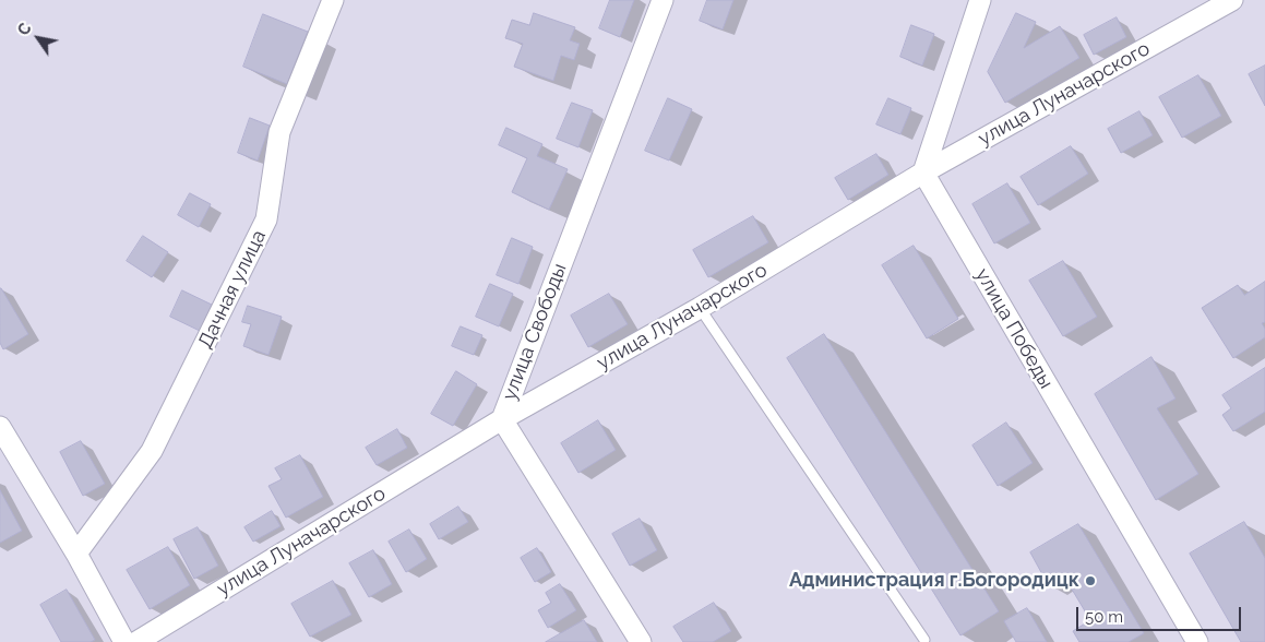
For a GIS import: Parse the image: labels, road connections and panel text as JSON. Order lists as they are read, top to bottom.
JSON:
{
  "streets": {
    "street": [
      "улица Луначарского",
      "Дачная улица",
      "улица Победы",
      "улица Свободы"
    ]
  },
  "crossings": [
    ["улица Луначарского", "улица Победы"],
    ["улица Луначарского", "улица Свободы"]
  ],
  "places": ["Администрация г.Богородицк"],
  "scale_bar": "50 m",
  "north": "top left"
}
